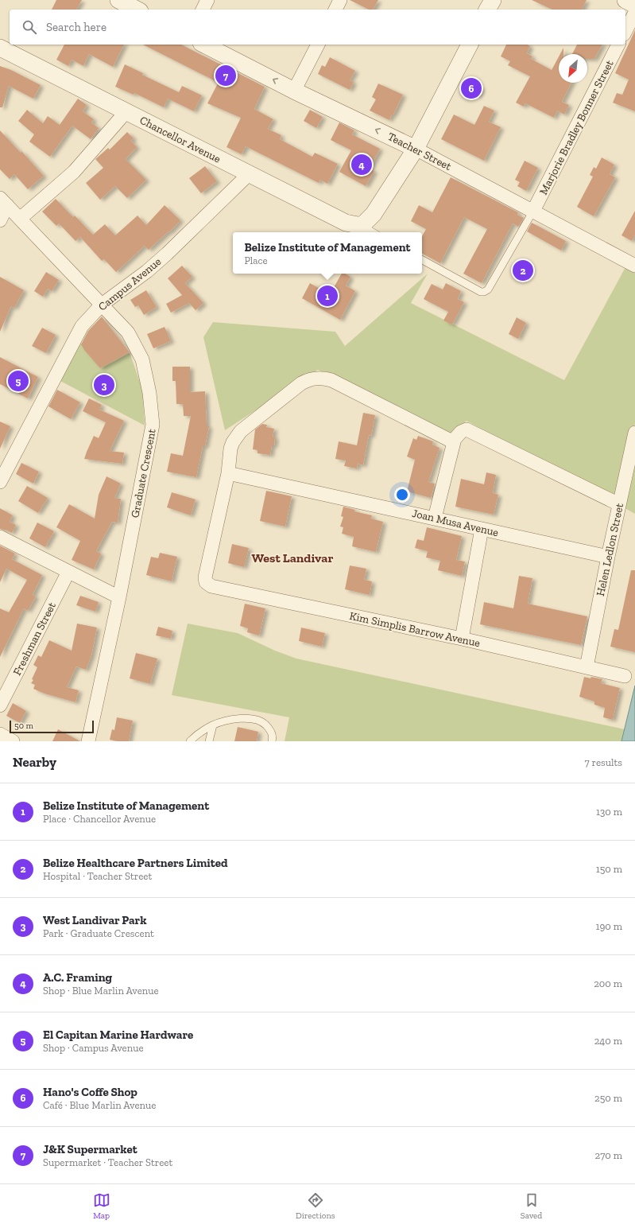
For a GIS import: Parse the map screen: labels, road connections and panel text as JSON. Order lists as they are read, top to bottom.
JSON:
{
  "streets": {
    "street": [
      "Marjorie Bradley Bonner Street",
      "Chancellor Avenue",
      "Teacher Street",
      "Campus Avenue",
      "Graduate Crescent",
      "Joan Musa Avenue",
      "Helen Ledlon Street",
      "Kim Simplis Barrow Avenue",
      "Freshman Street"
    ]
  },
  "crossings": [
    ["Marjorie Bradley Bonner Street", "Teacher Street"],
    ["Chancellor Avenue", "Campus Avenue"],
    ["Campus Avenue", "Graduate Crescent"],
    ["Joan Musa Avenue", "Helen Ledlon Street"],
    ["Joan Musa Avenue", "Kim Simplis Barrow Avenue"],
    ["Helen Ledlon Street", "Kim Simplis Barrow Avenue"]
  ],
  "one_way": ["Teacher Street"],
  "districts": ["West Landivar"],
  "scale_bar": "50 m",
  "north": "bottom left",
  "page": {
    "search": "Search here",
    "pins": [
      "7",
      "6",
      "4",
      "2",
      "1",
      "5",
      "3"
    ],
    "popup": ["Belize Institute of Management", "Place"],
    "scale": "50 m",
    "heading": ["Nearby", "7 results"],
    "list": [
      {
        "mark": "1",
        "name": "Belize Institute of Management",
        "note": "Place · Chancellor Avenue",
        "value": "130 m"
      },
      {
        "mark": "2",
        "name": "Belize Healthcare Partners Limited",
        "note": "Hospital · Teacher Street",
        "value": "150 m"
      },
      {
        "mark": "3",
        "name": "West Landivar Park",
        "note": "Park · Graduate Crescent",
        "value": "190 m"
      },
      {
        "mark": "4",
        "name": "A.C. Framing",
        "note": "Shop · Blue Marlin Avenue",
        "value": "200 m"
      },
      {
        "mark": "5",
        "name": "El Capitan Marine Hardware",
        "note": "Shop · Campus Avenue",
        "value": "240 m"
      },
      {
        "mark": "6",
        "name": "Hano's Coffe Shop",
        "note": "Café · Blue Marlin Avenue",
        "value": "250 m"
      },
      {
        "mark": "7",
        "name": "J&K Supermarket",
        "note": "Supermarket · Teacher Street",
        "value": "270 m"
      }
    ],
    "nav": ["Map", "Directions", "Saved"]
  }
}
